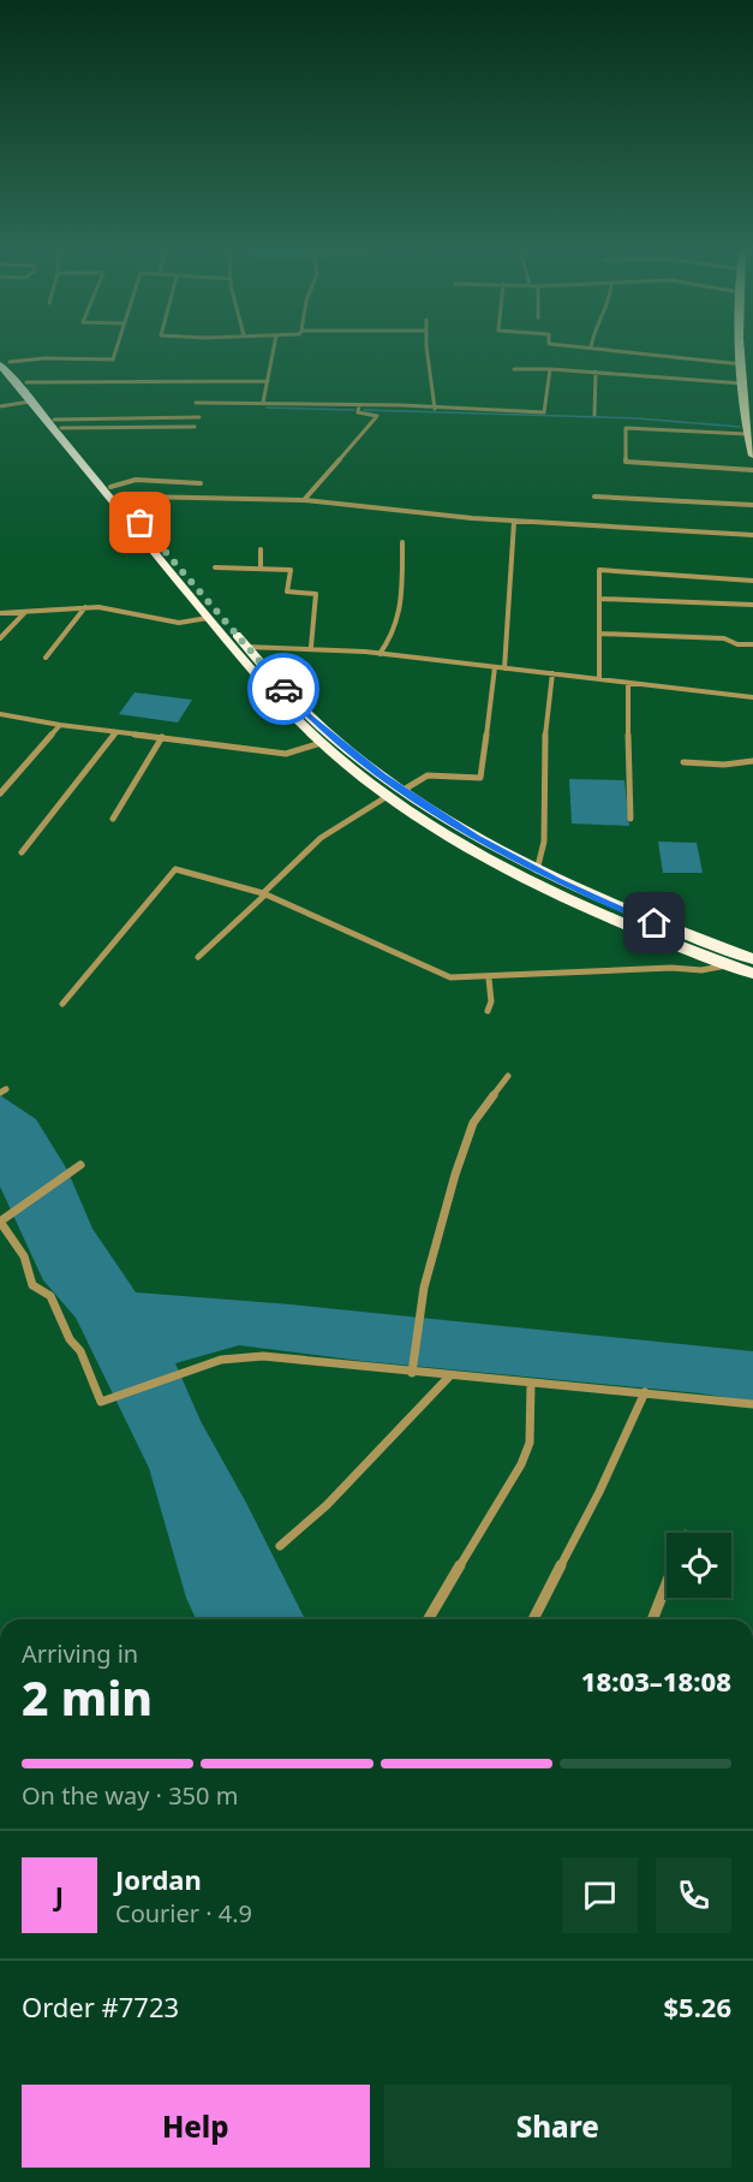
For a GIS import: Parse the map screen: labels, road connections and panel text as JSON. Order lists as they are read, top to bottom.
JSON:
{
  "page": {
    "heading": ["2 min", "Arriving in", "18:03–18:08"],
    "panel": [
      "Jordan",
      "Courier · 4.9",
      "Order #7723",
      "$5.26"
    ],
    "bar": "On the way · 350 m",
    "round": "J",
    "buttons": ["Help", "Share"]
  }
}
